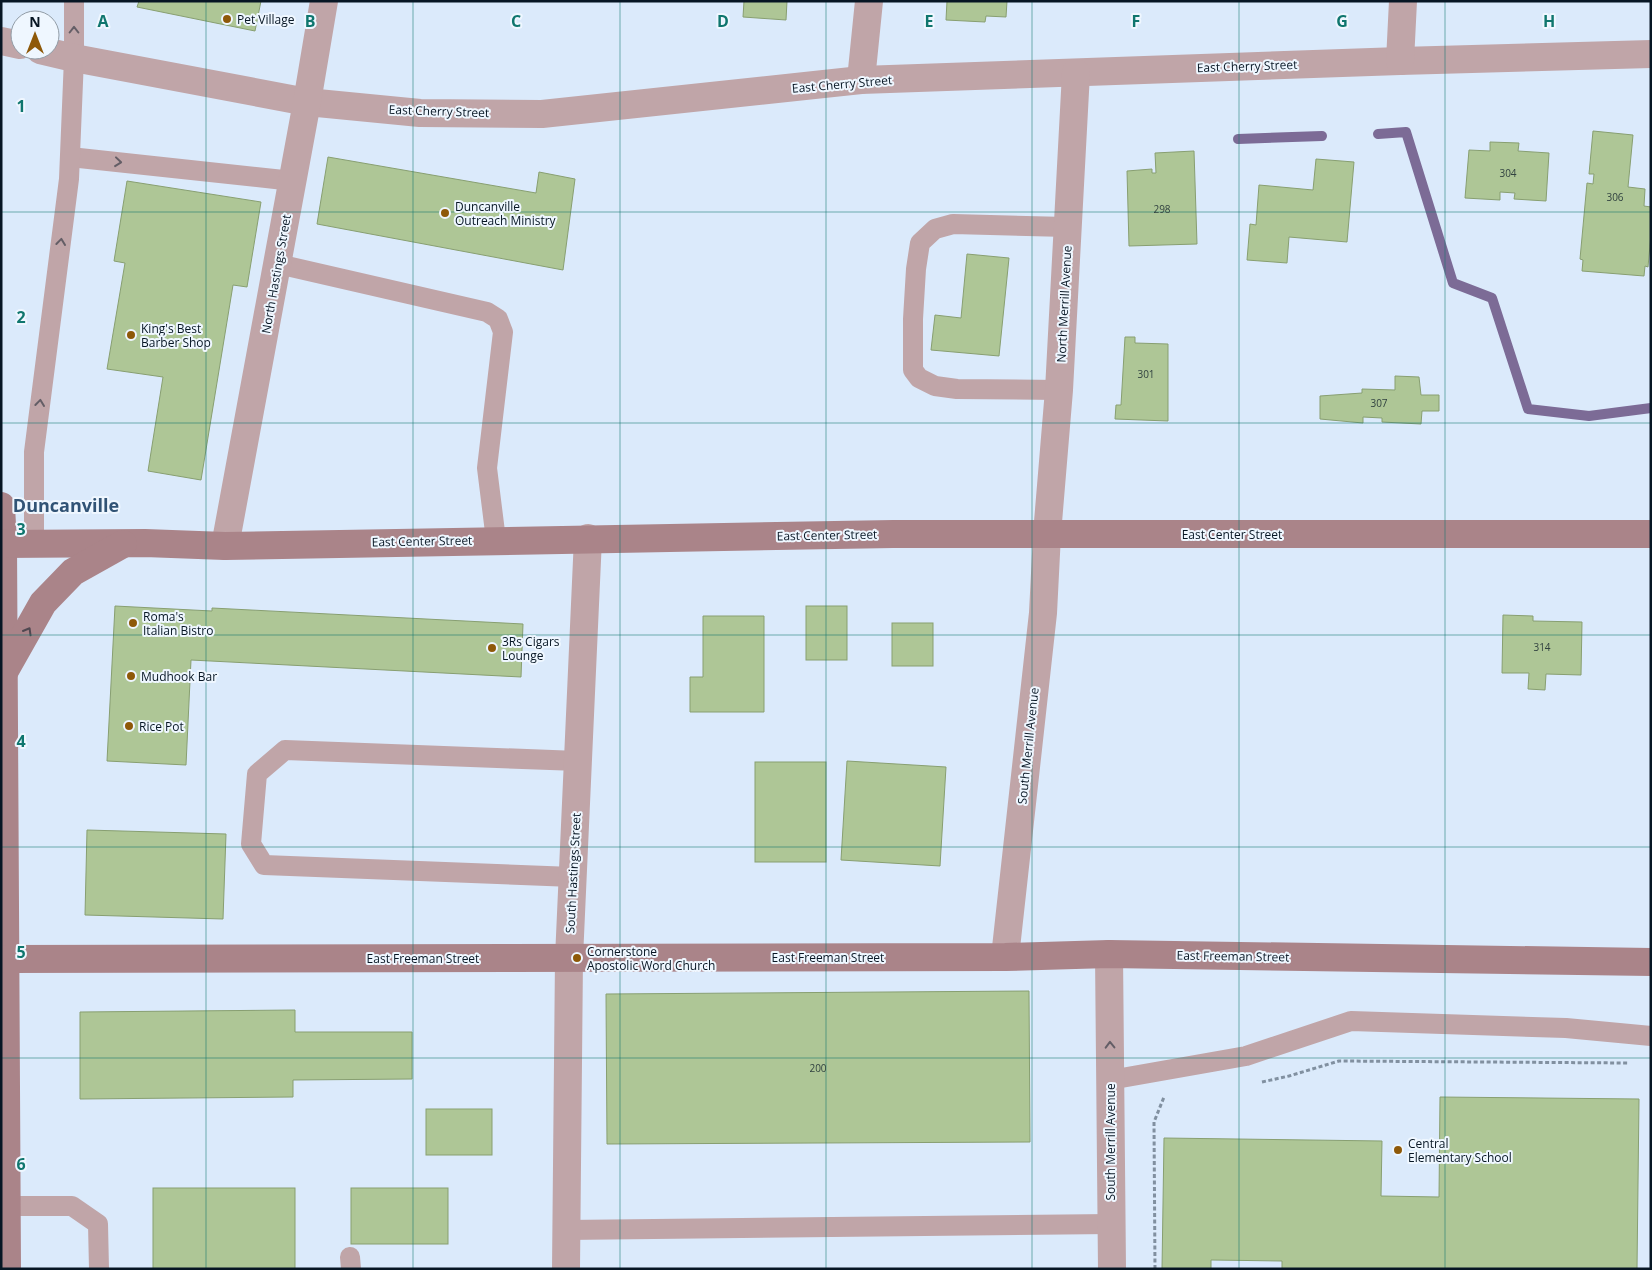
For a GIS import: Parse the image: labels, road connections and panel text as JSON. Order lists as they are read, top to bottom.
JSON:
{
  "streets": {
    "street": [
      "East Cherry Street",
      "North Hastings Street",
      "North Merrill Avenue",
      "East Center Street",
      "South Merrill Avenue",
      "South Hastings Street",
      "East Freeman Street"
    ]
  },
  "crossings": [
    ["East Cherry Street", "North Hastings Street"],
    ["East Cherry Street", "North Merrill Avenue"],
    ["North Hastings Street", "East Center Street"],
    ["North Merrill Avenue", "East Center Street"],
    ["North Merrill Avenue", "South Merrill Avenue"],
    ["East Center Street", "South Merrill Avenue"],
    ["East Center Street", "South Hastings Street"],
    ["South Merrill Avenue", "East Freeman Street"],
    ["South Hastings Street", "East Freeman Street"]
  ],
  "districts": ["Duncanville"],
  "places": [
    "Pet Village",
    "Duncanville Outreach Ministry",
    "King's Best Barber Shop",
    "Roma's Italian Bistro",
    "3Rs Cigars Lounge",
    "Mudhook Bar",
    "Rice Pot",
    "Cornerstone Apostolic Word Church",
    "Central Elementary School"
  ],
  "house_numbers": [
    "304",
    "306",
    "298",
    "301",
    "307",
    "314",
    "200"
  ],
  "north": "top",
  "grid": {
    "columns": [
      "A",
      "B",
      "C",
      "D",
      "E",
      "F",
      "G",
      "H"
    ],
    "rows": [
      "1",
      "2",
      "3",
      "4",
      "5",
      "6"
    ]
  }
}
